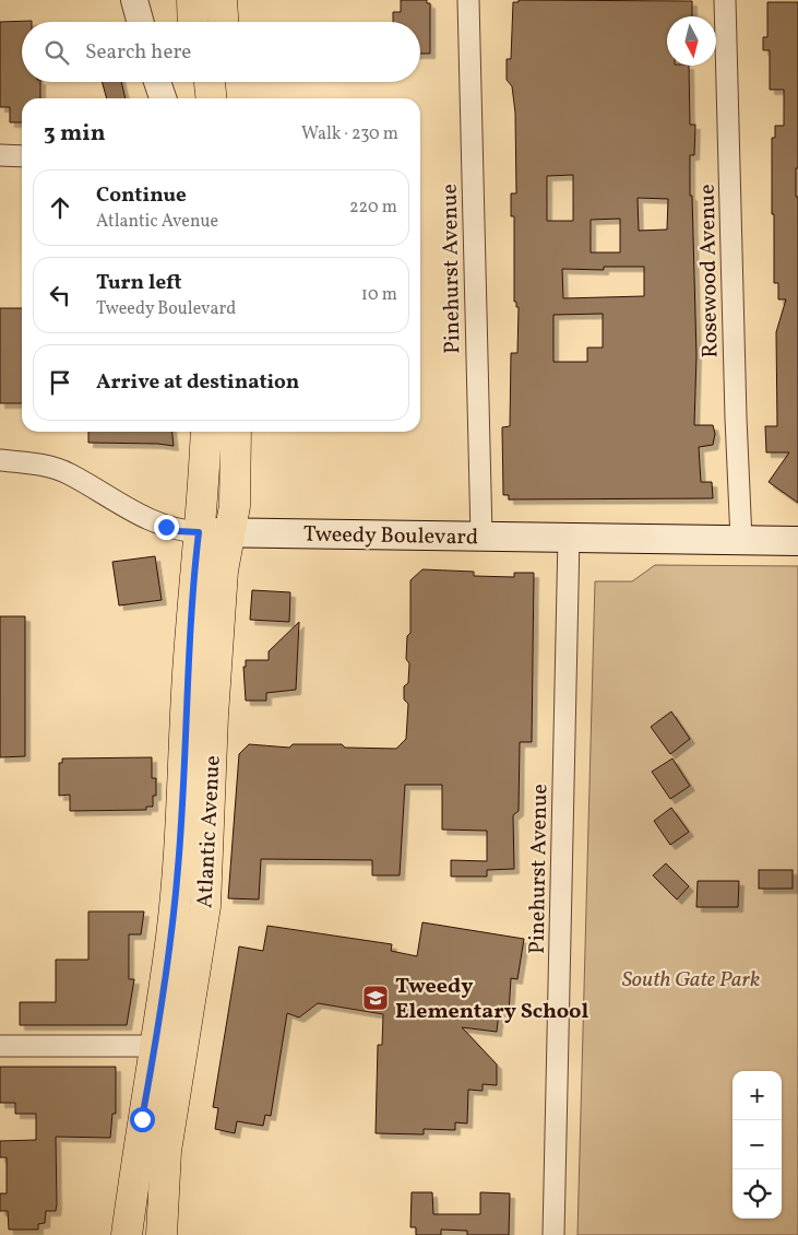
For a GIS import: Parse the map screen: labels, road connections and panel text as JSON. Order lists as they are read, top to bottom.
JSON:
{
  "streets": {
    "main road": ["Tweedy Boulevard", "Atlantic Avenue"],
    "street": ["Pinehurst Avenue", "Rosewood Avenue"]
  },
  "crossings": [
    ["Pinehurst Avenue", "Tweedy Boulevard"],
    ["Rosewood Avenue", "Tweedy Boulevard"],
    ["Tweedy Boulevard", "Atlantic Avenue"]
  ],
  "parks": ["South Gate Park"],
  "places": {
    "school or university": ["Tweedy Elementary School"]
  },
  "north": "bottom",
  "page": {
    "search": "Search here",
    "heading": ["3 min", "Walk · 230 m"],
    "list": [
      ["Continue", "Atlantic Avenue", "220 m"],
      ["Turn left", "Tweedy Boulevard", "10 m"],
      "Arrive at destination"
    ],
    "map_buttons": ["+", "−"]
  }
}
